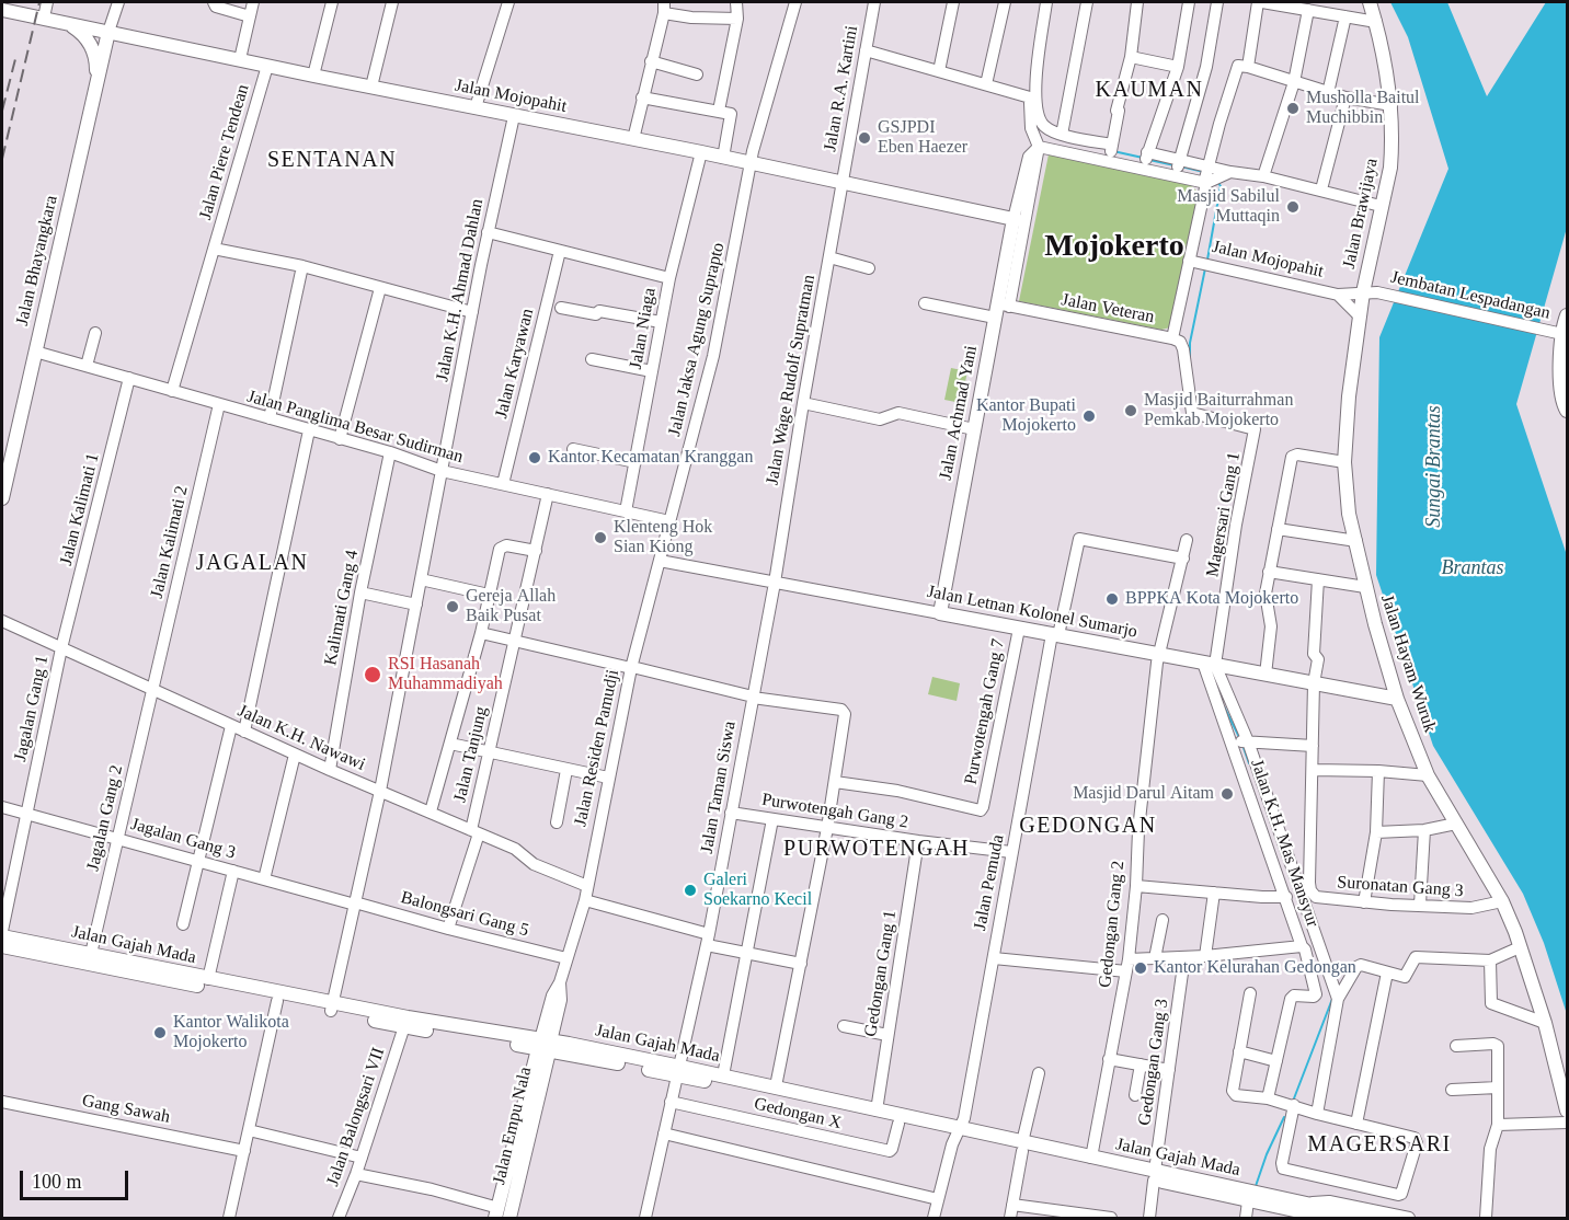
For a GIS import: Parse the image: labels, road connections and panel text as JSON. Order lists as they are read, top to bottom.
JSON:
{
  "streets": {
    "main road": [
      "Jalan Mojopahit",
      "Jalan Brawijaya",
      "Jalan Bhayangkara",
      "Jalan Achmad Yani",
      "Jalan Letnan Kolonel Sumarjo",
      "Jalan Hayam Wuruk",
      "Jalan Gajah Mada",
      "Jalan Empu Nala"
    ],
    "street": [
      "Jalan R.A. Kartini",
      "Jalan Piere Tendean",
      "Jalan K.H. Ahmad Dahlan",
      "Jembatan Lespadangan",
      "Jalan Veteran",
      "Jalan Niaga",
      "Jalan Jaksa Agung Suprapto",
      "Jalan Karyawan",
      "Jalan Wage Rudolf Supratman",
      "Jalan Panglima Besar Sudirman",
      "Jalan Kalimati 1",
      "Magersari Gang 1",
      "Jalan Kalimati 2",
      "Kalimati Gang 4",
      "Jagalan Gang 1",
      "Purwotengah Gang 7",
      "Jalan K.H. Nawawi",
      "Jalan Residen Pamudji",
      "Jalan Tanjung",
      "Jalan Taman Siswa",
      "Purwotengah Gang 2",
      "Jagalan Gang 2",
      "Jagalan Gang 3",
      "Jalan K.H. Mas Mansyur",
      "Jalan Pemuda",
      "Suronatan Gang 3",
      "Balongsari Gang 5",
      "Gedongan Gang 2",
      "Gedongan Gang 1",
      "Gedongan Gang 3",
      "Gang Sawah",
      "Gedongan X",
      "Jalan Balongsari VII"
    ]
  },
  "crossings": [
    ["Jalan R.A. Kartini", "Jalan Mojopahit"],
    ["Jalan R.A. Kartini", "Jalan Wage Rudolf Supratman"],
    ["Jalan Mojopahit", "Jalan Piere Tendean"],
    ["Jalan Mojopahit", "Jalan Brawijaya"],
    ["Jalan Mojopahit", "Jalan Bhayangkara"],
    ["Jalan Mojopahit", "Jalan K.H. Ahmad Dahlan"],
    ["Jalan Mojopahit", "Jembatan Lespadangan"],
    ["Jalan Mojopahit", "Jalan Veteran"],
    ["Jalan Mojopahit", "Jalan Niaga"],
    ["Jalan Mojopahit", "Jalan Jaksa Agung Suprapto"],
    ["Jalan Mojopahit", "Jalan Wage Rudolf Supratman"],
    ["Jalan Mojopahit", "Jalan Achmad Yani"],
    ["Jalan Mojopahit", "Jalan Hayam Wuruk"],
    ["Jalan Piere Tendean", "Jalan Panglima Besar Sudirman"],
    ["Jalan Brawijaya", "Jembatan Lespadangan"],
    ["Jalan Brawijaya", "Jalan Hayam Wuruk"],
    ["Jalan Bhayangkara", "Jalan Panglima Besar Sudirman"],
    ["Jalan K.H. Ahmad Dahlan", "Jalan Panglima Besar Sudirman"],
    ["Jalan K.H. Ahmad Dahlan", "Jalan K.H. Nawawi"],
    ["Jalan K.H. Ahmad Dahlan", "Jagalan Gang 3"],
    ["Jalan K.H. Ahmad Dahlan", "Balongsari Gang 5"],
    ["Jalan K.H. Ahmad Dahlan", "Jalan Gajah Mada"],
    ["Jalan Veteran", "Jalan Achmad Yani"],
    ["Jalan Veteran", "Magersari Gang 1"],
    ["Jalan Niaga", "Jalan Panglima Besar Sudirman"],
    ["Jalan Jaksa Agung Suprapto", "Jalan Panglima Besar Sudirman"],
    ["Jalan Jaksa Agung Suprapto", "Jalan Residen Pamudji"],
    ["Jalan Karyawan", "Jalan Panglima Besar Sudirman"],
    ["Jalan Wage Rudolf Supratman", "Jalan Letnan Kolonel Sumarjo"],
    ["Jalan Wage Rudolf Supratman", "Jalan Taman Siswa"],
    ["Jalan Achmad Yani", "Jalan Letnan Kolonel Sumarjo"],
    ["Jalan Panglima Besar Sudirman", "Jalan Kalimati 1"],
    ["Jalan Panglima Besar Sudirman", "Jalan Kalimati 2"],
    ["Jalan Panglima Besar Sudirman", "Kalimati Gang 4"],
    ["Jalan Panglima Besar Sudirman", "Jalan Residen Pamudji"],
    ["Jalan Panglima Besar Sudirman", "Jalan Tanjung"],
    ["Jalan Kalimati 1", "Jagalan Gang 1"],
    ["Jalan Kalimati 1", "Jalan K.H. Nawawi"],
    ["Magersari Gang 1", "Jalan Letnan Kolonel Sumarjo"],
    ["Magersari Gang 1", "Jalan K.H. Mas Mansyur"],
    ["Jalan Kalimati 2", "Jalan K.H. Nawawi"],
    ["Jalan Kalimati 2", "Jagalan Gang 2"],
    ["Kalimati Gang 4", "Jalan K.H. Nawawi"],
    ["Jalan Letnan Kolonel Sumarjo", "Jalan Hayam Wuruk"],
    ["Jalan Letnan Kolonel Sumarjo", "Purwotengah Gang 7"],
    ["Jalan Letnan Kolonel Sumarjo", "Jalan Residen Pamudji"],
    ["Jalan Letnan Kolonel Sumarjo", "Jalan Taman Siswa"],
    ["Jalan Letnan Kolonel Sumarjo", "Jalan K.H. Mas Mansyur"],
    ["Jalan Letnan Kolonel Sumarjo", "Jalan Pemuda"],
    ["Jalan Letnan Kolonel Sumarjo", "Suronatan Gang 3"],
    ["Jalan Letnan Kolonel Sumarjo", "Gedongan Gang 2"],
    ["Jalan Hayam Wuruk", "Suronatan Gang 3"],
    ["Jagalan Gang 1", "Jalan K.H. Nawawi"],
    ["Jagalan Gang 1", "Jagalan Gang 3"],
    ["Jalan K.H. Nawawi", "Jalan Residen Pamudji"],
    ["Jalan K.H. Nawawi", "Jalan Tanjung"],
    ["Jalan K.H. Nawawi", "Jagalan Gang 2"],
    ["Jalan Residen Pamudji", "Balongsari Gang 5"],
    ["Jalan Residen Pamudji", "Jalan Gajah Mada"],
    ["Jalan Residen Pamudji", "Jalan Empu Nala"],
    ["Jalan Tanjung", "Balongsari Gang 5"],
    ["Jalan Taman Siswa", "Purwotengah Gang 2"],
    ["Jalan Taman Siswa", "Jalan Gajah Mada"],
    ["Jalan Taman Siswa", "Gedongan X"],
    ["Purwotengah Gang 2", "Jalan Pemuda"],
    ["Purwotengah Gang 2", "Gedongan Gang 1"],
    ["Jagalan Gang 2", "Jagalan Gang 3"],
    ["Jagalan Gang 2", "Jalan Gajah Mada"],
    ["Jagalan Gang 3", "Balongsari Gang 5"],
    ["Jalan K.H. Mas Mansyur", "Jalan Pemuda"],
    ["Jalan K.H. Mas Mansyur", "Gedongan Gang 2"],
    ["Jalan K.H. Mas Mansyur", "Gedongan Gang 3"],
    ["Jalan Pemuda", "Gedongan Gang 2"],
    ["Jalan Pemuda", "Jalan Gajah Mada"],
    ["Gedongan Gang 2", "Jalan Gajah Mada"],
    ["Jalan Gajah Mada", "Gedongan Gang 1"],
    ["Jalan Gajah Mada", "Gedongan Gang 3"],
    ["Jalan Gajah Mada", "Gedongan X"],
    ["Jalan Gajah Mada", "Jalan Balongsari VII"],
    ["Jalan Gajah Mada", "Jalan Empu Nala"]
  ],
  "districts": [
    "KAUMAN",
    "SENTANAN",
    "Mojokerto",
    "JAGALAN",
    "GEDONGAN",
    "PURWOTENGAH",
    "MAGERSARI"
  ],
  "water": ["Sungai Brantas", "Brantas"],
  "places": [
    "Musholla Baitul Muchibbin",
    "GSJPDI Eben Haezer",
    "Masjid Sabilul Muttaqin",
    "Masjid Baiturrahman Pemkab Mojokerto",
    "Kantor Bupati Mojokerto",
    "Kantor Kecamatan Kranggan",
    "Klenteng Hok Sian Kiong",
    "BPPKA Kota Mojokerto",
    "Gereja Allah Baik Pusat",
    "RSI Hasanah Muhammadiyah",
    "Masjid Darul Aitam",
    "Galeri Soekarno Kecil",
    "Kantor Kelurahan Gedongan",
    "Kantor Walikota Mojokerto"
  ],
  "scale_bar": "100 m"
}
